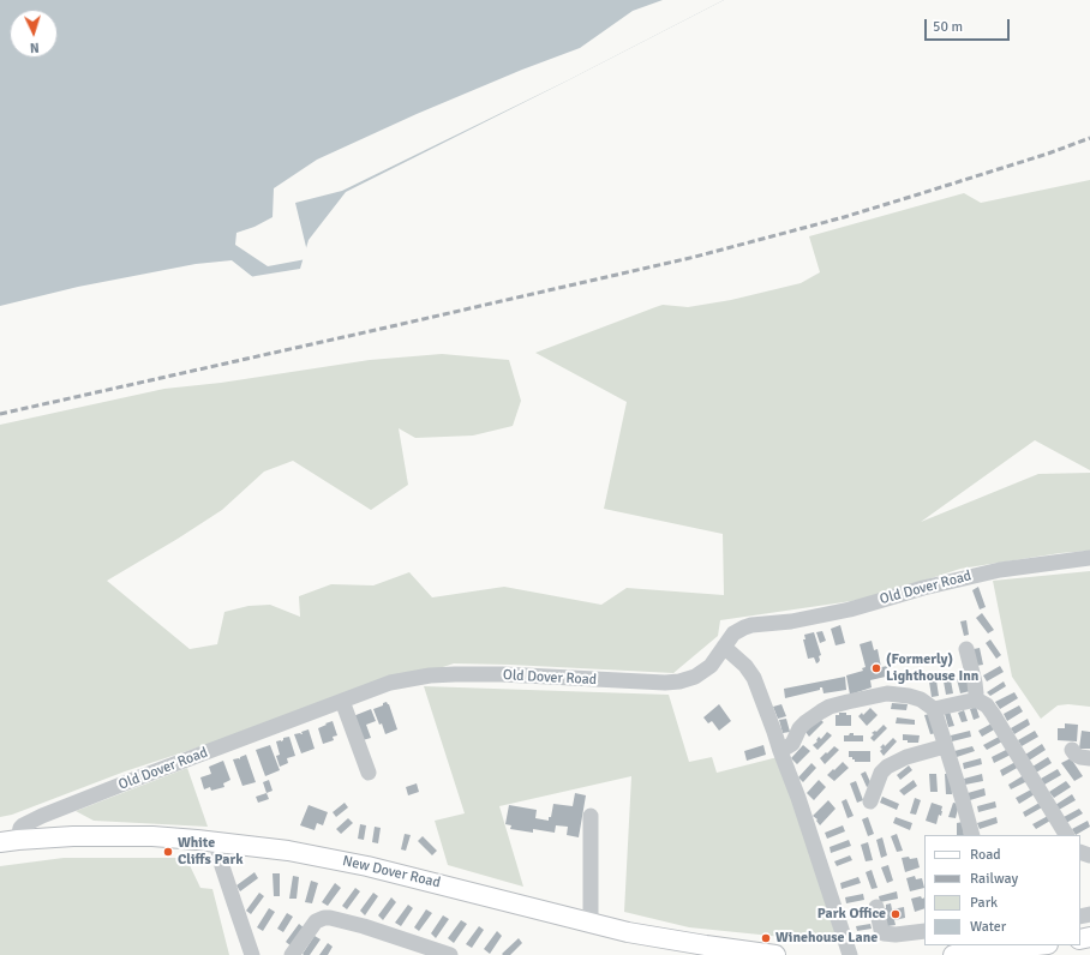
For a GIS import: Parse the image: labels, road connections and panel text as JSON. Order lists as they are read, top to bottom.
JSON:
{
  "streets": {
    "main road": ["New Dover Road"],
    "street": ["Old Dover Road"]
  },
  "crossings": [
    ["Old Dover Road", "New Dover Road"]
  ],
  "places": [
    "(Formerly) Lighthouse Inn",
    "White Cliffs Park",
    "Park Office",
    "Winehouse Lane"
  ],
  "legend": [
    "Road",
    "Railway",
    "Park",
    "Water"
  ],
  "scale_bar": "50 m",
  "north": "bottom"
}
